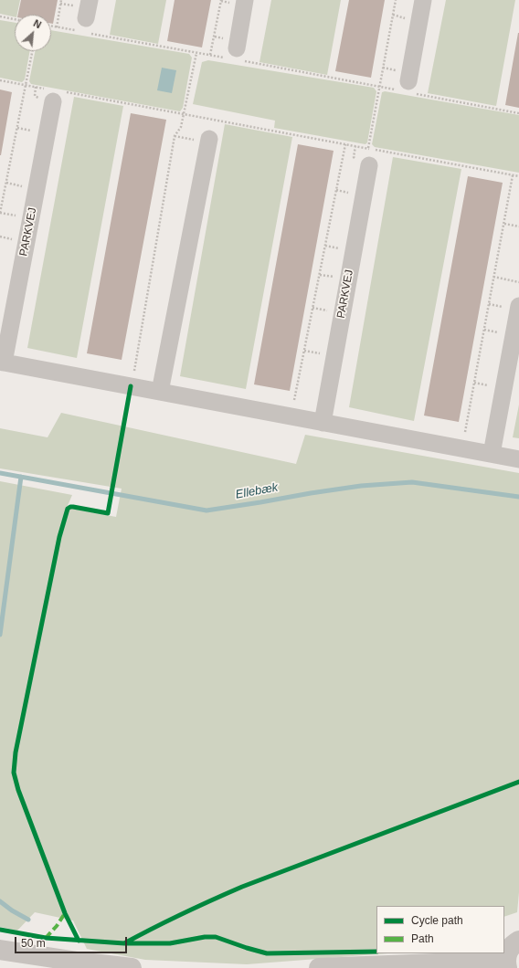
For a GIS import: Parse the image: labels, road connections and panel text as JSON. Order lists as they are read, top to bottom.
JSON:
{
  "streets": {
    "street": ["PARKVEJ"]
  },
  "water": ["Ellebæk"],
  "legend": ["Cycle path", "Path"],
  "scale_bar": "50 m",
  "north": "top right"
}
